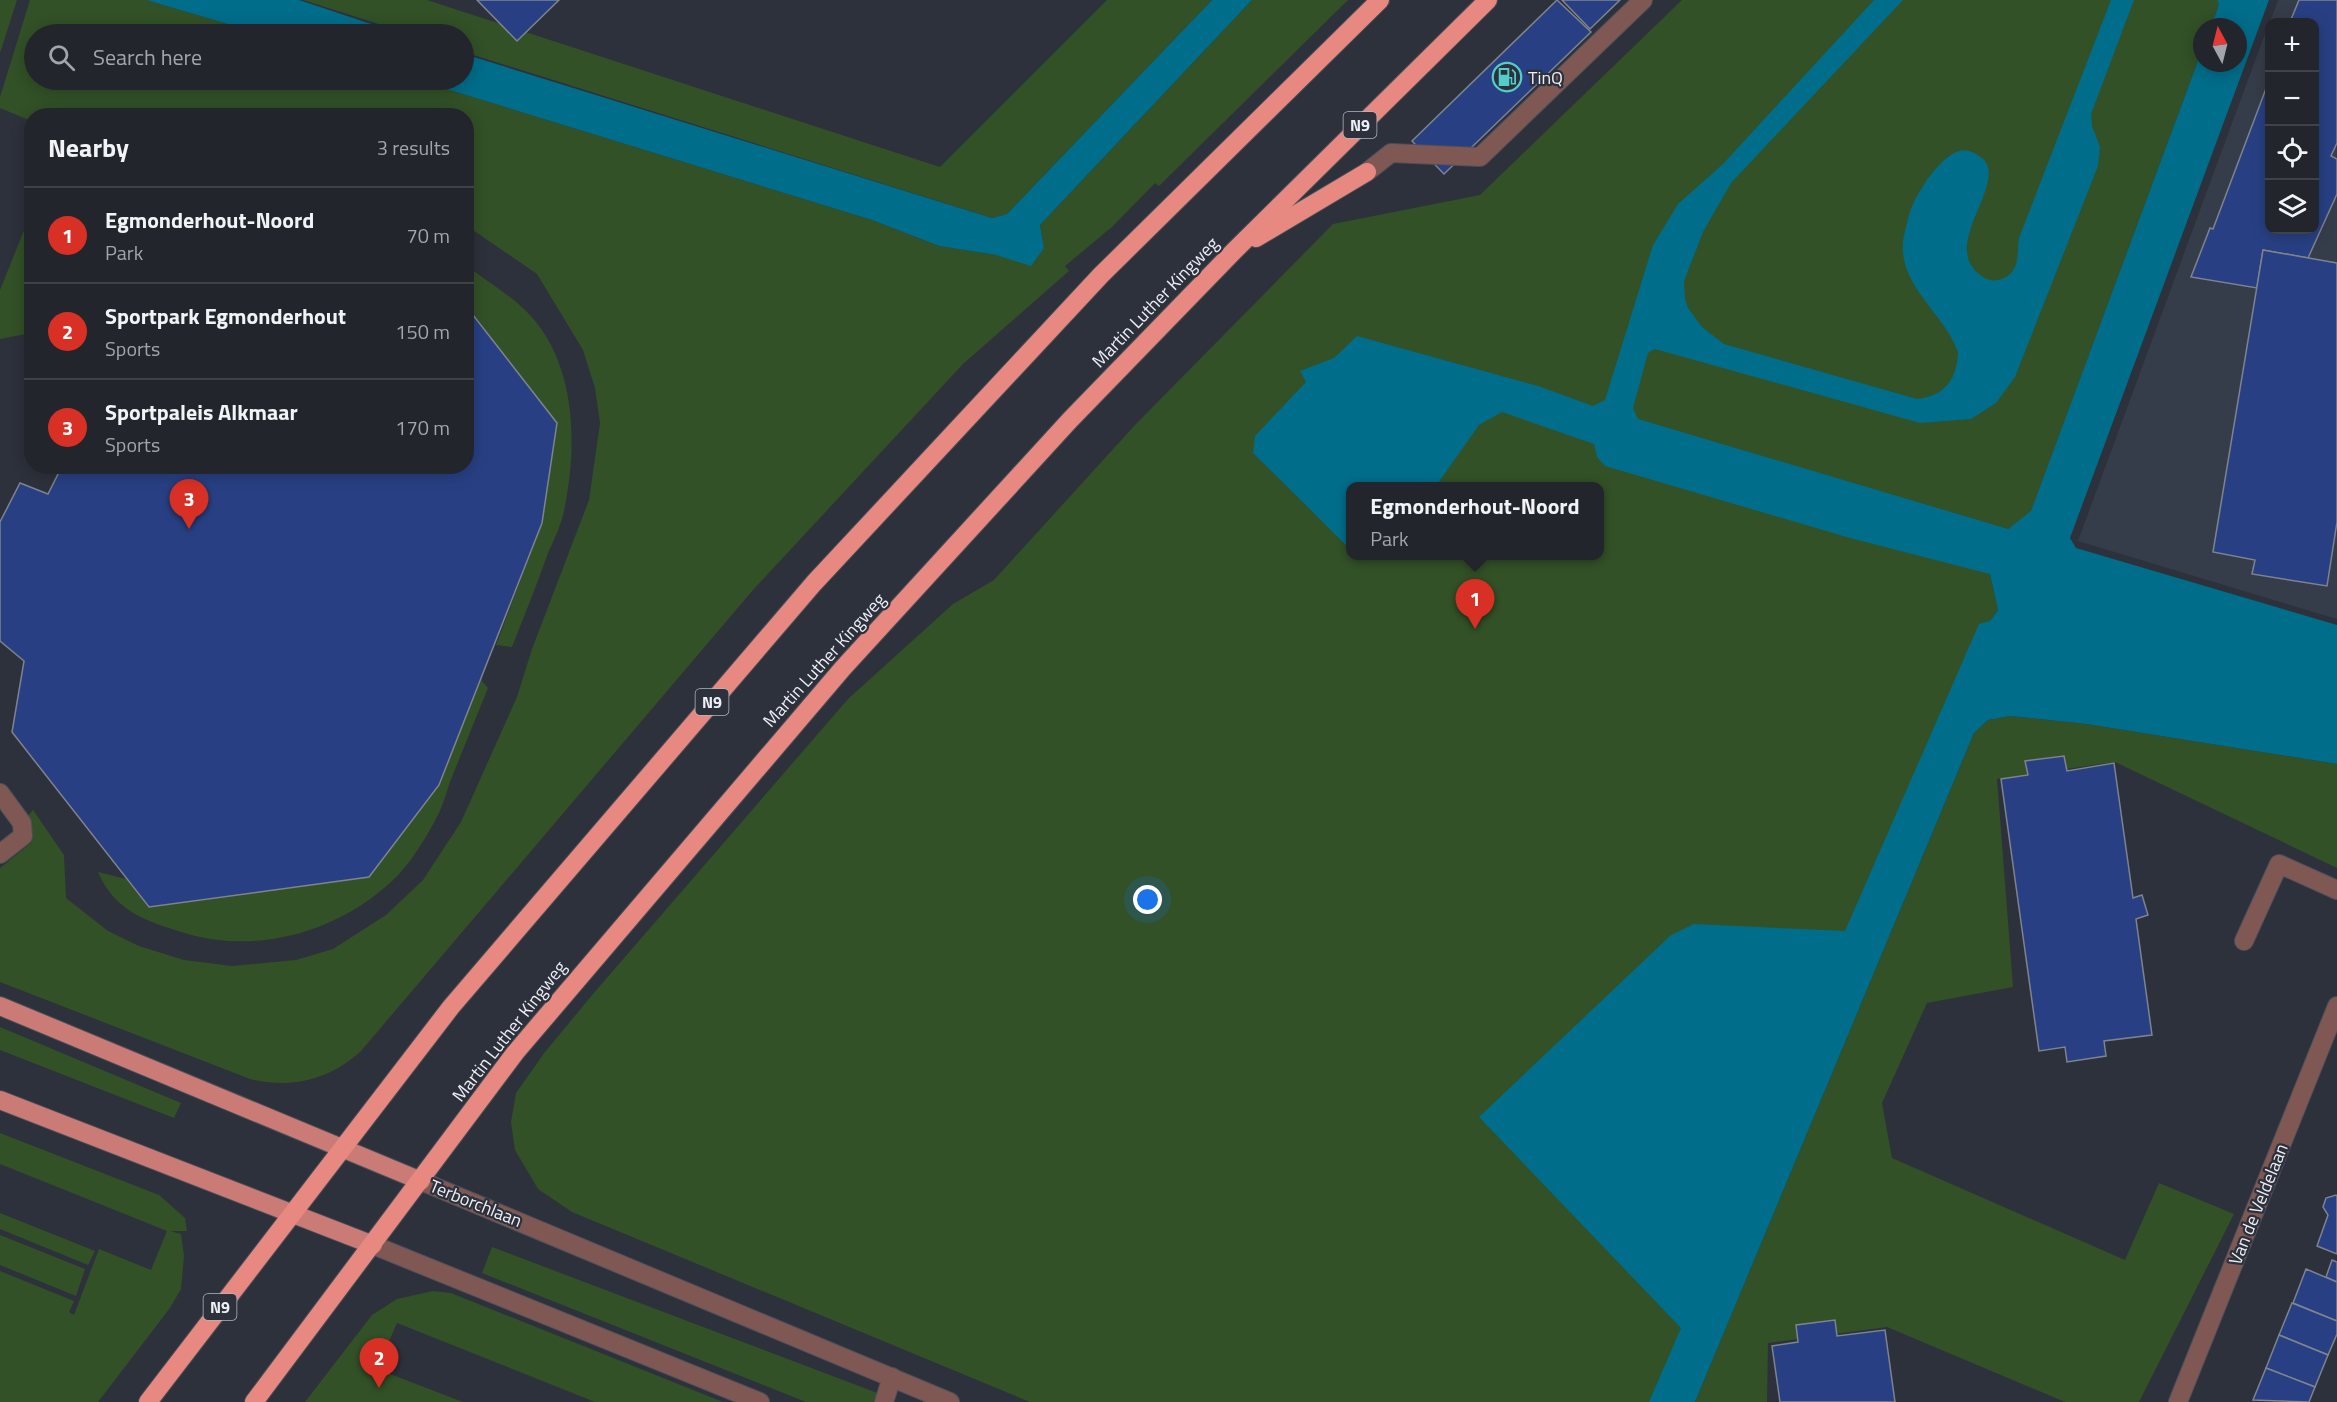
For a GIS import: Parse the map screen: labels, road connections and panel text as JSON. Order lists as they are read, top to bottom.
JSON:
{
  "streets": {
    "highway": ["N9", "Martin Luther Kingweg"],
    "main road": ["Terborchlaan"],
    "street": ["Van de Veldelaan"]
  },
  "crossings": [
    ["N9", "Martin Luther Kingweg"],
    ["N9", "Terborchlaan"],
    ["Martin Luther Kingweg", "Terborchlaan"]
  ],
  "places": {
    "fuel station": ["TinQ"]
  },
  "north": "top",
  "page": {
    "map_buttons": ["+", "−"],
    "search": "Search here",
    "heading": ["Nearby", "3 results"],
    "list": [
      {
        "mark": "1",
        "name": "Egmonderhout-Noord",
        "note": "Park",
        "value": "70 m"
      },
      {
        "mark": "2",
        "name": "Sportpark Egmonderhout",
        "note": "Sports",
        "value": "150 m"
      },
      {
        "mark": "3",
        "name": "Sportpaleis Alkmaar",
        "note": "Sports",
        "value": "170 m"
      }
    ],
    "pins": ["3", "1", "2"],
    "popup": ["Egmonderhout-Noord", "Park"]
  }
}
